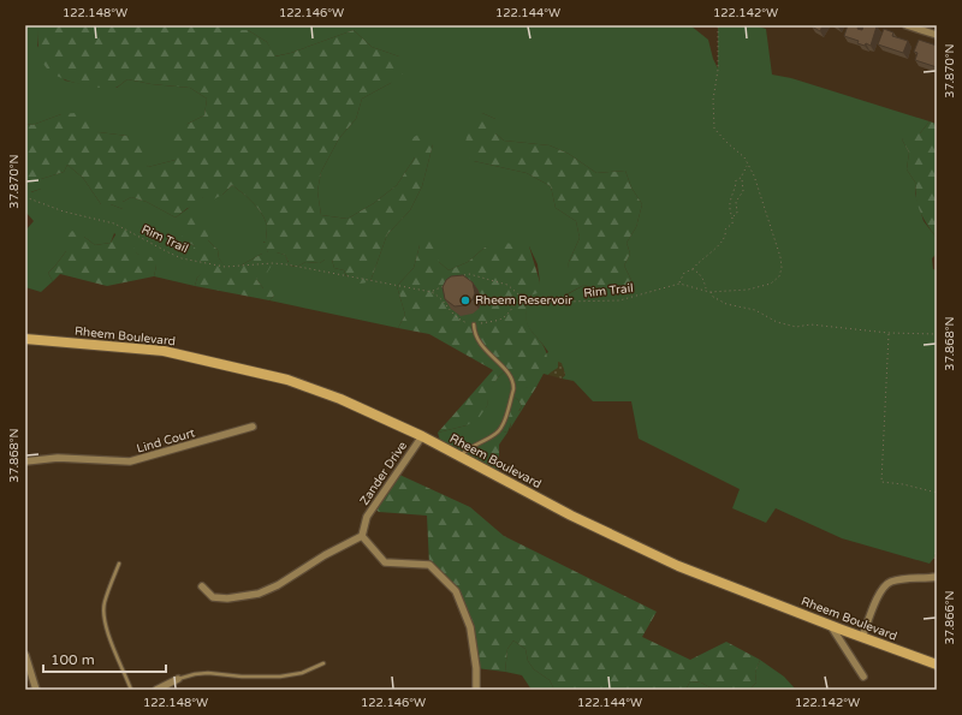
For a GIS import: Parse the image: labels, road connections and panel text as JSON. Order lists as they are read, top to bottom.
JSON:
{
  "streets": {
    "street": ["Rheem Boulevard", "Lind Court", "Zander Drive"],
    "path": ["Rim Trail"]
  },
  "crossings": [
    ["Rheem Boulevard", "Zander Drive"]
  ],
  "places": ["Rheem Reservoir"],
  "scale_bar": "100 m",
  "coordinates": [
    "122.148°W",
    "122.146°W",
    "122.144°W",
    "122.142°W",
    "37.870°N",
    "37.868°N",
    "37.866°N"
  ]
}
